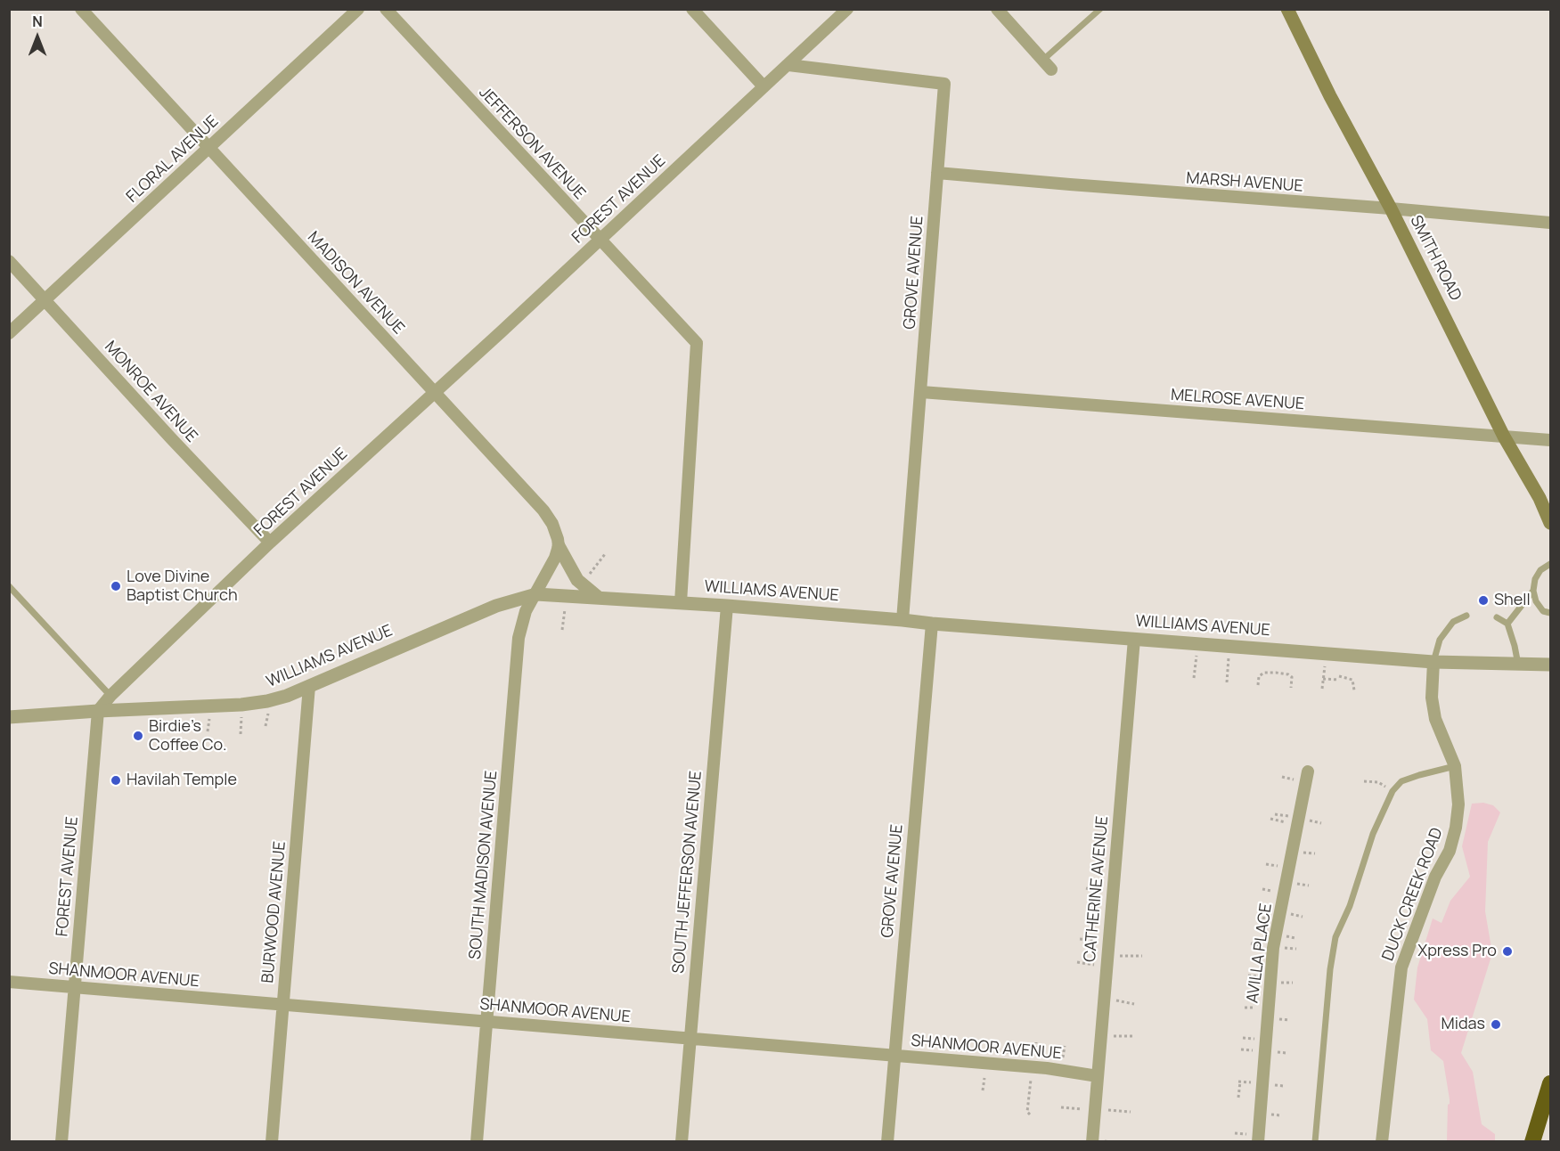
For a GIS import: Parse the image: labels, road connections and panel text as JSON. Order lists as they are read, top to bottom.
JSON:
{
  "streets": {
    "main road": ["SMITH ROAD"],
    "street": [
      "JEFFERSON AVENUE",
      "FLORAL AVENUE",
      "MARSH AVENUE",
      "FOREST AVENUE",
      "GROVE AVENUE",
      "MADISON AVENUE",
      "MONROE AVENUE",
      "MELROSE AVENUE",
      "WILLIAMS AVENUE",
      "SOUTH MADISON AVENUE",
      "SOUTH JEFFERSON AVENUE",
      "CATHERINE AVENUE",
      "DUCK CREEK ROAD",
      "BURWOOD AVENUE",
      "AVILLA PLACE",
      "SHANMOOR AVENUE"
    ]
  },
  "crossings": [
    ["JEFFERSON AVENUE", "FOREST AVENUE"],
    ["JEFFERSON AVENUE", "WILLIAMS AVENUE"],
    ["FLORAL AVENUE", "MADISON AVENUE"],
    ["FLORAL AVENUE", "MONROE AVENUE"],
    ["MARSH AVENUE", "SMITH ROAD"],
    ["MARSH AVENUE", "GROVE AVENUE"],
    ["FOREST AVENUE", "GROVE AVENUE"],
    ["FOREST AVENUE", "MADISON AVENUE"],
    ["FOREST AVENUE", "MONROE AVENUE"],
    ["FOREST AVENUE", "WILLIAMS AVENUE"],
    ["FOREST AVENUE", "SHANMOOR AVENUE"],
    ["SMITH ROAD", "MELROSE AVENUE"],
    ["GROVE AVENUE", "MELROSE AVENUE"],
    ["GROVE AVENUE", "WILLIAMS AVENUE"],
    ["GROVE AVENUE", "SHANMOOR AVENUE"],
    ["WILLIAMS AVENUE", "SOUTH MADISON AVENUE"],
    ["WILLIAMS AVENUE", "SOUTH JEFFERSON AVENUE"],
    ["WILLIAMS AVENUE", "CATHERINE AVENUE"],
    ["WILLIAMS AVENUE", "DUCK CREEK ROAD"],
    ["WILLIAMS AVENUE", "BURWOOD AVENUE"],
    ["SOUTH MADISON AVENUE", "SHANMOOR AVENUE"],
    ["SOUTH JEFFERSON AVENUE", "SHANMOOR AVENUE"],
    ["CATHERINE AVENUE", "SHANMOOR AVENUE"],
    ["BURWOOD AVENUE", "SHANMOOR AVENUE"]
  ],
  "places": [
    "Love Divine Baptist Church",
    "Shell",
    "Birdie’s Coffee Co.",
    "Havilah Temple",
    "Xpress Pro",
    "Midas"
  ],
  "north": "top"
}
